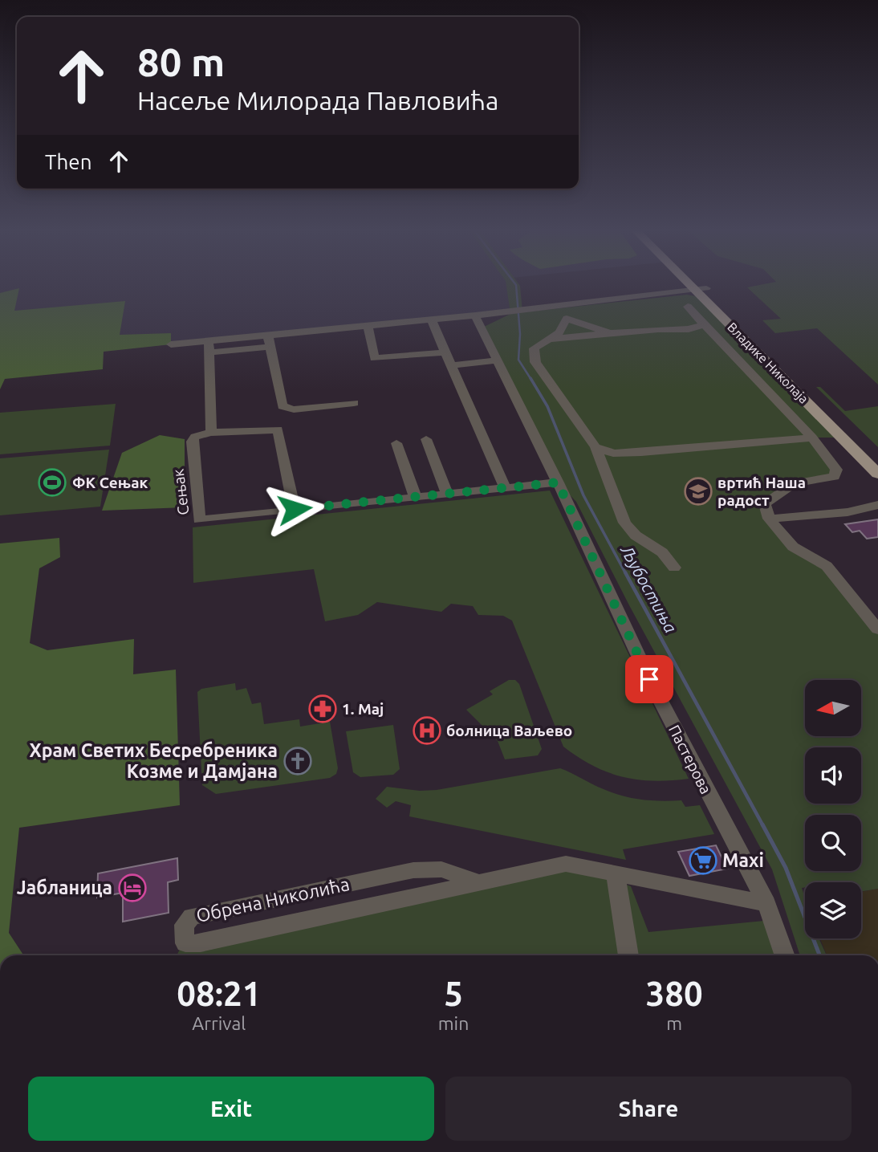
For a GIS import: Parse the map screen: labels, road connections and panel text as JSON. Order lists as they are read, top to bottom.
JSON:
{
  "streets": {
    "main road": ["Владике Николаја"],
    "street": ["Сењак", "Пастерова", "Обрена Николића"]
  },
  "crossings": [
    ["Пастерова", "Обрена Николића"]
  ],
  "water": ["Љубостиња"],
  "places": {
    "sports": ["ФК Сењак"],
    "school or university": ["вртић Наша радост"],
    "pharmacy": ["1. Мај"],
    "hospital": ["болница Ваљево"],
    "church": ["Храм Светих Бесребреника Козме и Дамјана"],
    "supermarket": ["Maxi"],
    "hotel": ["Јабланица"]
  },
  "north": "left",
  "page": {
    "turn": ["80 m", "Насеље Милорада Павловића"],
    "then": "Then",
    "eta": [
      "08:21",
      "Arrival",
      "5",
      "min",
      "380",
      "m"
    ],
    "buttons": ["Exit", "Share"]
  }
}
